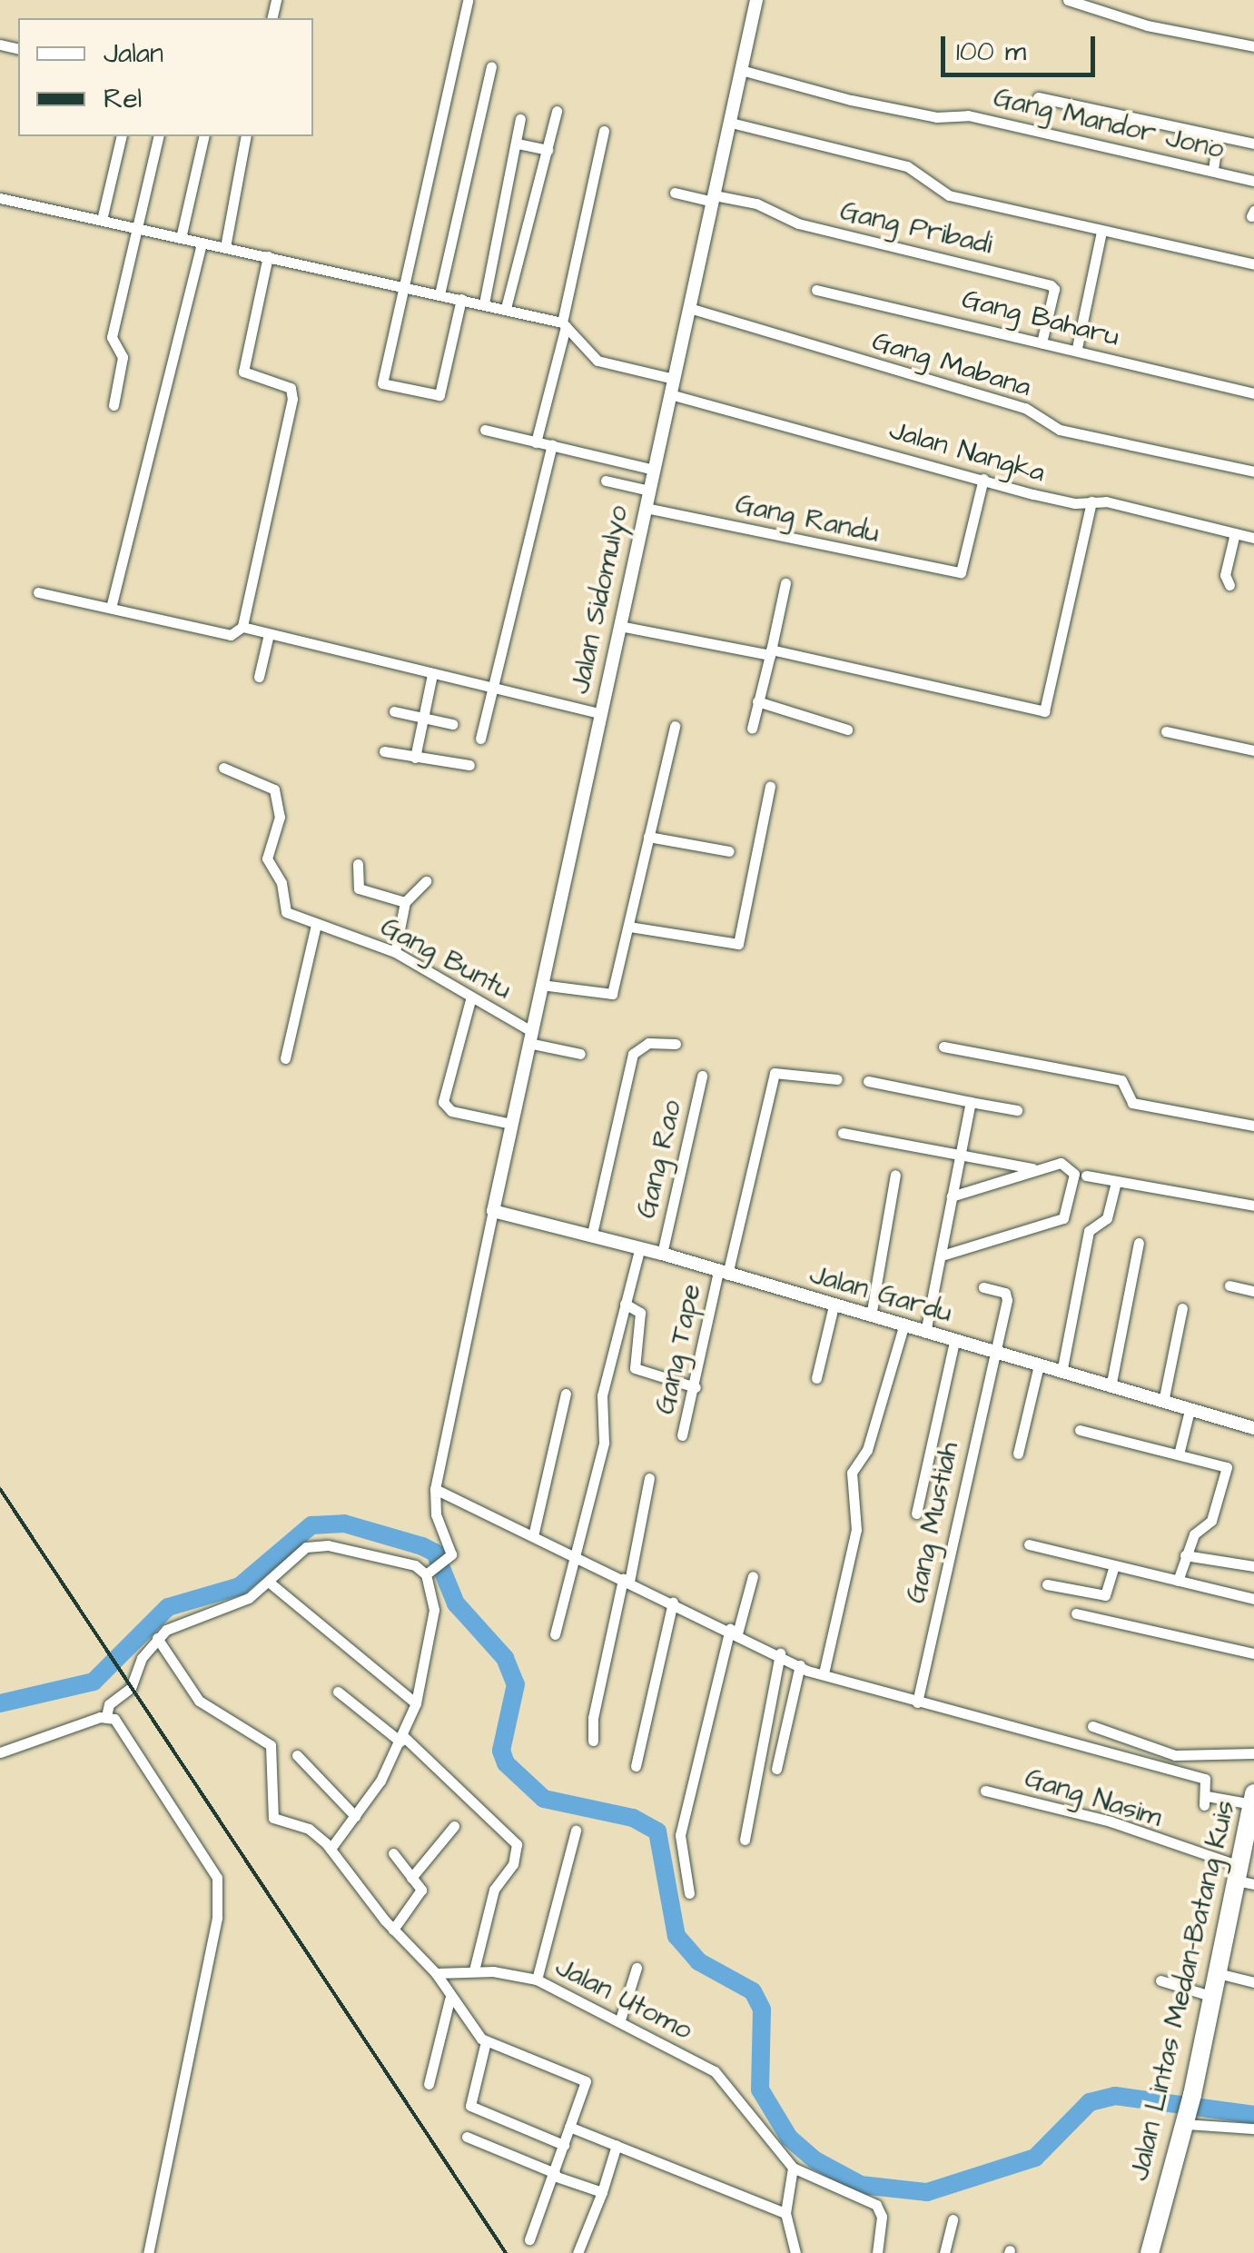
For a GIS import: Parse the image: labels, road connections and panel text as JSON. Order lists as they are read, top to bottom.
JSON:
{
  "streets": {
    "highway": ["Jalan Lintas Medan–Batang Kuis"],
    "street": [
      "Gang Mandor Jono",
      "Gang Pribadi",
      "Gang Baharu",
      "Gang Mabana",
      "Jalan Nangka",
      "Gang Randu",
      "Jalan Sidomulyo",
      "Gang Buntu",
      "Gang Rao",
      "Jalan Gardu",
      "Gang Tape",
      "Gang Mustiah",
      "Gang Nasim",
      "Jalan Utomo"
    ]
  },
  "crossings": [
    ["Gang Mandor Jono", "Jalan Sidomulyo"],
    ["Gang Pribadi", "Gang Baharu"],
    ["Gang Pribadi", "Jalan Sidomulyo"],
    ["Gang Mabana", "Jalan Sidomulyo"],
    ["Jalan Nangka", "Gang Randu"],
    ["Jalan Nangka", "Jalan Sidomulyo"],
    ["Gang Randu", "Jalan Sidomulyo"],
    ["Jalan Sidomulyo", "Gang Buntu"],
    ["Jalan Sidomulyo", "Jalan Gardu"],
    ["Gang Rao", "Jalan Gardu"],
    ["Jalan Gardu", "Gang Tape"],
    ["Jalan Gardu", "Gang Mustiah"],
    ["Gang Nasim", "Jalan Lintas Medan–Batang Kuis"]
  ],
  "legend": ["Jalan", "Rel"],
  "scale_bar": "100 m"
}
